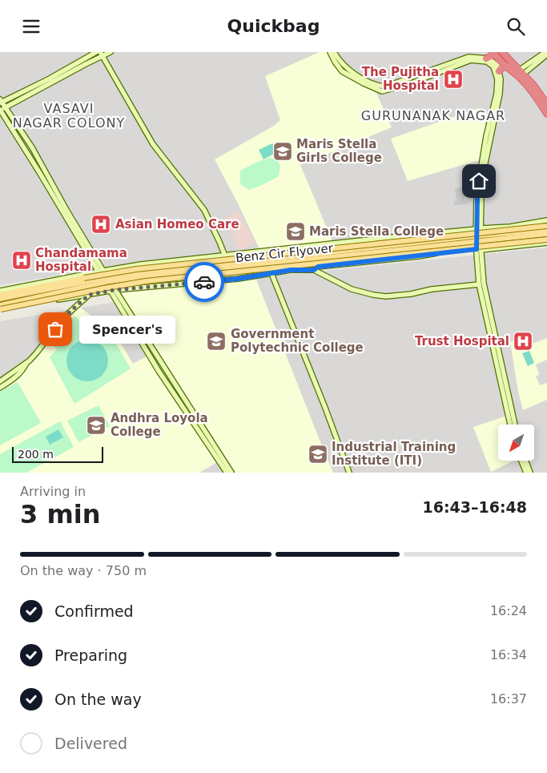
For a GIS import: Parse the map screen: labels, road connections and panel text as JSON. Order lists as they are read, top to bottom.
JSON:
{
  "streets": {
    "main road": ["Benz Cir Flyover"]
  },
  "districts": ["VASAVI NAGAR COLONY", "GURUNANAK NAGAR"],
  "places": {
    "hospital": [
      "The Pujitha Hospital",
      "Asian Homeo Care",
      "Chandamama Hospital",
      "Trust Hospital"
    ],
    "school or university": [
      "Maris Stella Girls College",
      "Maris Stella College",
      "Government Polytechnic College",
      "Andhra Loyola College",
      "Industrial Training Institute (ITI)"
    ],
    "other": ["Spencer's"]
  },
  "scale_bar": "200 m",
  "north": "bottom left",
  "page": {
    "header": "Quickbag",
    "bubble": "Spencer's",
    "scale": "200 m",
    "heading": ["3 min", "Arriving in", "16:43–16:48"],
    "bar": "On the way · 750 m",
    "list": [
      ["Confirmed", "16:24"],
      ["Preparing", "16:34"],
      ["On the way", "16:37"],
      "Delivered"
    ]
  }
}
